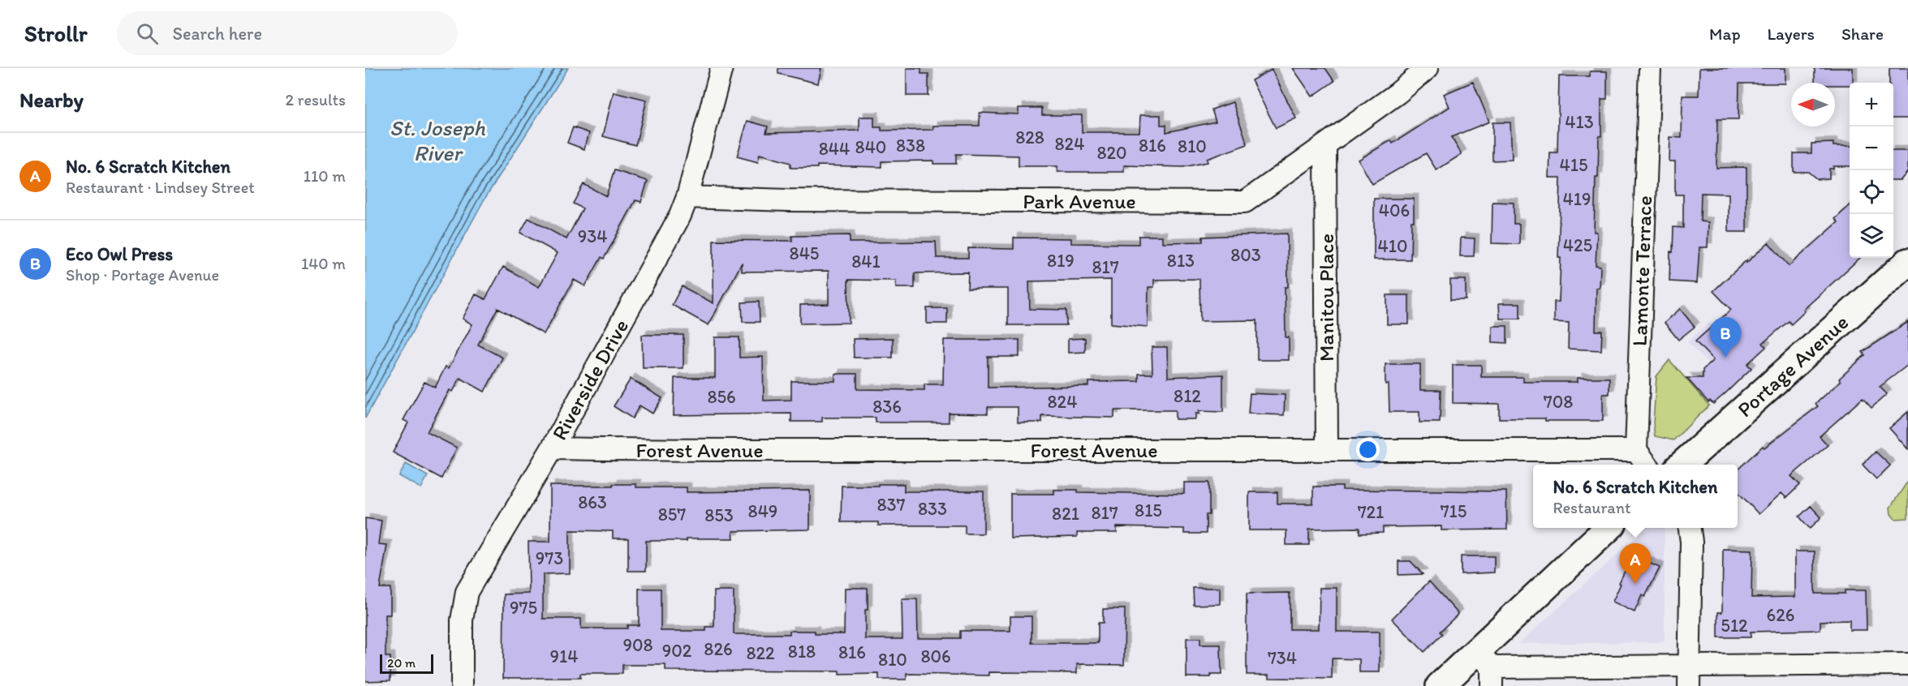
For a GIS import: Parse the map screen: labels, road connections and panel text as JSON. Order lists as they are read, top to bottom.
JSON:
{
  "streets": {
    "main road": ["Portage Avenue"],
    "street": [
      "Park Avenue",
      "Lamonte Terrace",
      "Manitou Place",
      "Riverside Drive",
      "Forest Avenue"
    ]
  },
  "crossings": [
    ["Park Avenue", "Manitou Place"],
    ["Park Avenue", "Riverside Drive"],
    ["Lamonte Terrace", "Forest Avenue"],
    ["Manitou Place", "Forest Avenue"],
    ["Riverside Drive", "Forest Avenue"]
  ],
  "water": ["St. Joseph River"],
  "house_numbers": [
    "413",
    "828",
    "824",
    "838",
    "816",
    "810",
    "840",
    "844",
    "820",
    "415",
    "419",
    "406",
    "934",
    "425",
    "410",
    "845",
    "803",
    "819",
    "813",
    "841",
    "817",
    "812",
    "856",
    "824",
    "708",
    "836",
    "863",
    "837",
    "833",
    "815",
    "849",
    "715",
    "721",
    "817",
    "821",
    "857",
    "853",
    "973",
    "975",
    "626",
    "512",
    "908",
    "826",
    "902",
    "818",
    "816",
    "822",
    "914",
    "806",
    "734",
    "810"
  ],
  "scale_bar": "20 m",
  "north": "left",
  "page": {
    "header": "Strollr",
    "search": "Search here",
    "nav": ["Map", "Layers", "Share"],
    "heading": ["Nearby", "2 results"],
    "map_buttons": ["+", "−"],
    "list": [
      {
        "mark": "A",
        "name": "No. 6 Scratch Kitchen",
        "note": "Restaurant · Lindsey Street",
        "value": "110 m"
      },
      {
        "mark": "B",
        "name": "Eco Owl Press",
        "note": "Shop · Portage Avenue",
        "value": "140 m"
      }
    ],
    "pins": ["B", "A"],
    "popup": ["No. 6 Scratch Kitchen", "Restaurant"],
    "scale": "20 m"
  }
}
